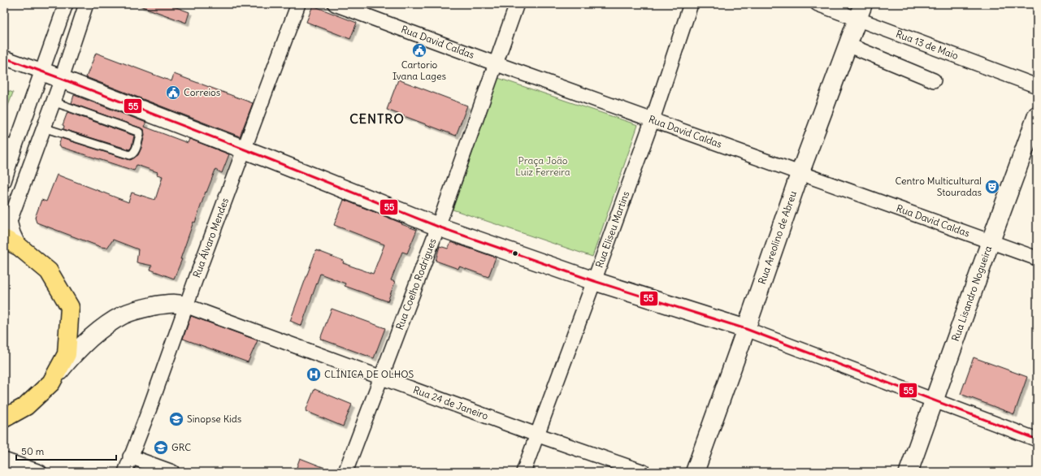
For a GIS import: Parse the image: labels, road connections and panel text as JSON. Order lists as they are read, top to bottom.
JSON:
{
  "streets": {
    "street": [
      "Rua David Caldas",
      "Rua 13 de Maio",
      "Rua Eliseu Martins",
      "Rua Areolino de Abreu",
      "Rua Álvaro Mendes",
      "Rua Coelho Rodrigues",
      "Rua Lisandro Nogueira",
      "Rua 24 de Janeiro"
    ]
  },
  "crossings": [
    ["Rua David Caldas", "Rua Eliseu Martins"],
    ["Rua David Caldas", "Rua Areolino de Abreu"],
    ["Rua David Caldas", "Rua Coelho Rodrigues"],
    ["Rua David Caldas", "Rua Lisandro Nogueira"],
    ["Rua 13 de Maio", "Rua Areolino de Abreu"],
    ["Rua Eliseu Martins", "Rua 24 de Janeiro"],
    ["Rua Álvaro Mendes", "Rua 24 de Janeiro"],
    ["Rua Coelho Rodrigues", "Rua 24 de Janeiro"]
  ],
  "districts": ["CENTRO"],
  "parks": ["Praça João Luiz Ferreira"],
  "places": {
    "public building": ["Cartorio Ivana Lages", "Correios"],
    "theatre": ["Centro Multicultural Stouradas"],
    "hospital": ["CLÍNICA DE OLHOS"],
    "school or university": ["Sinopse Kids", "GRC"]
  },
  "lines": ["transit line 55"],
  "scale_bar": "50 m"
}
